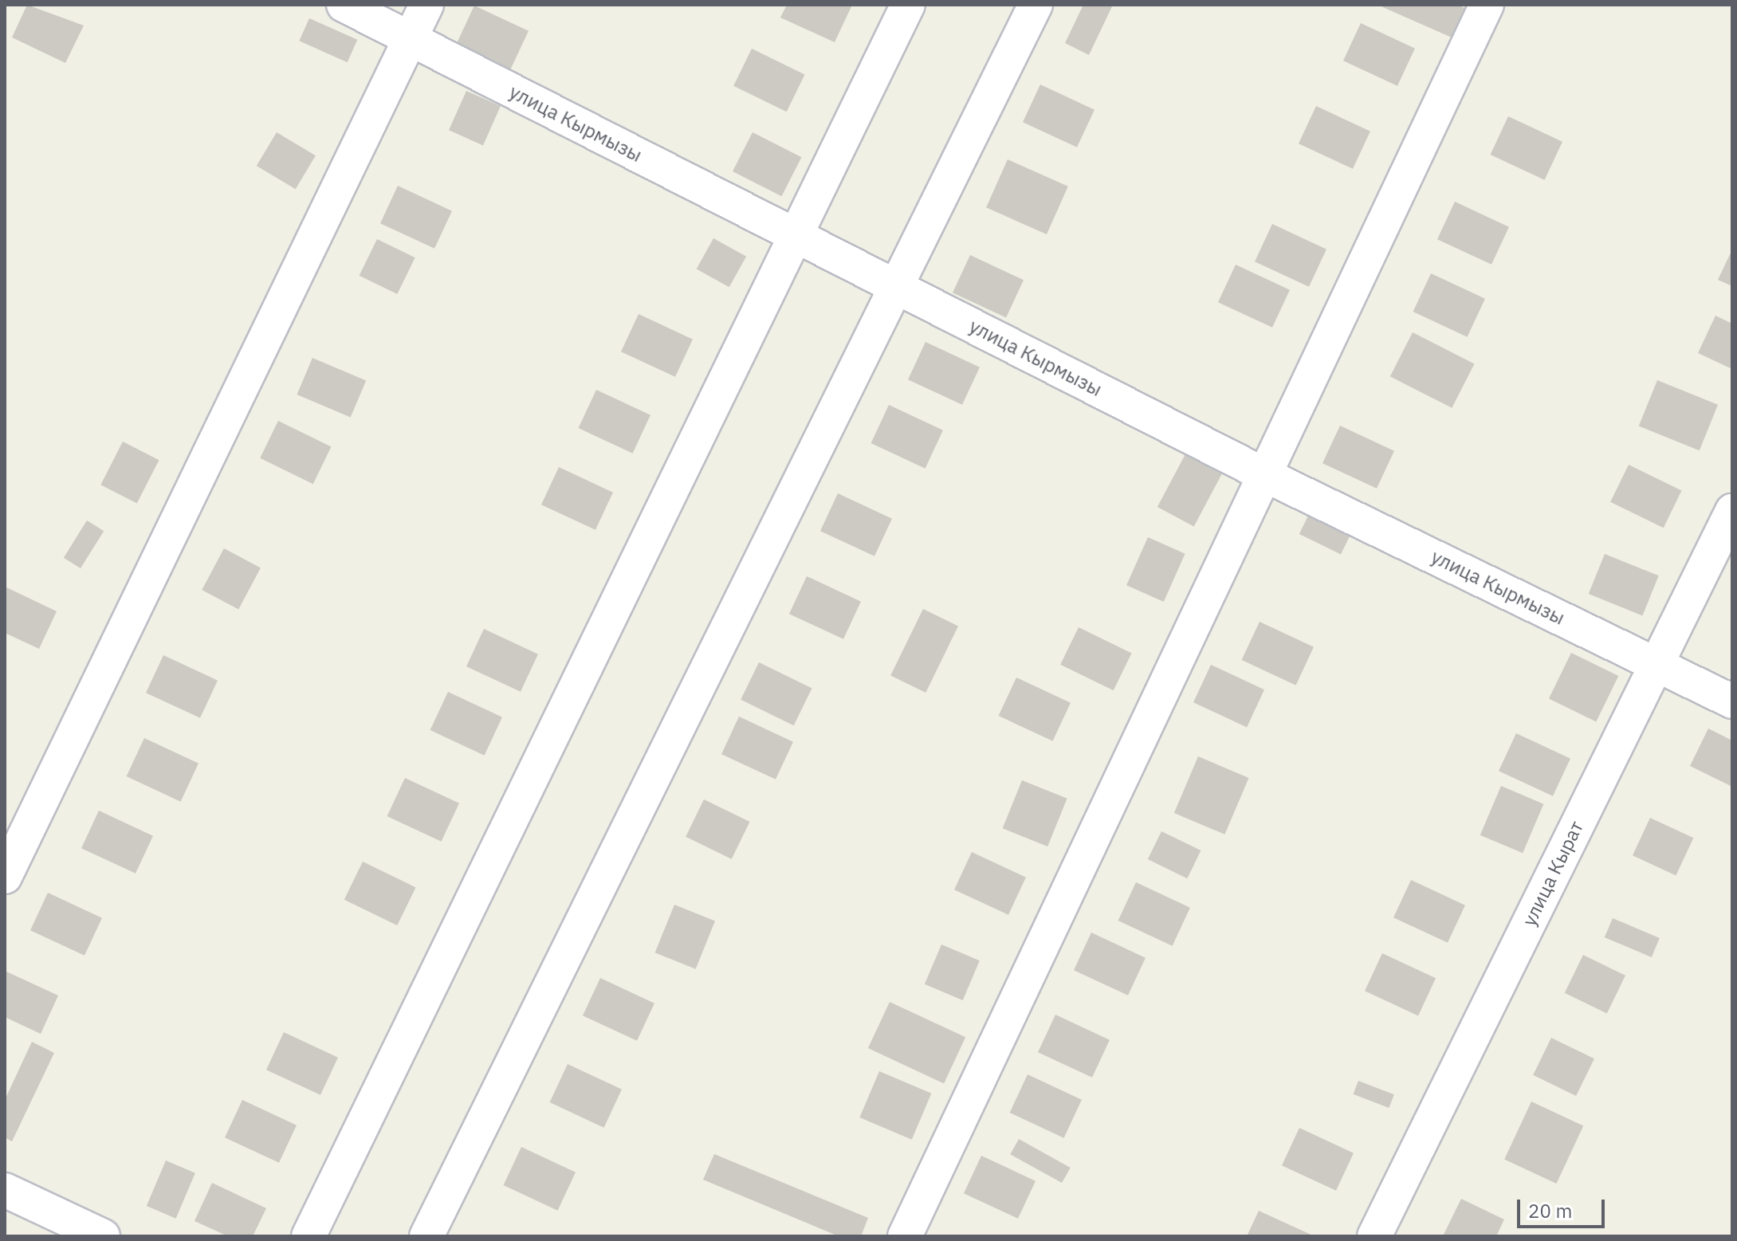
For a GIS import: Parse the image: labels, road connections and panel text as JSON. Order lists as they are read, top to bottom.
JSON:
{
  "streets": {
    "street": ["улица Кырмызы", "улица Кырат"]
  },
  "crossings": [
    ["улица Кырмызы", "улица Кырат"]
  ],
  "scale_bar": "20 m"
}
